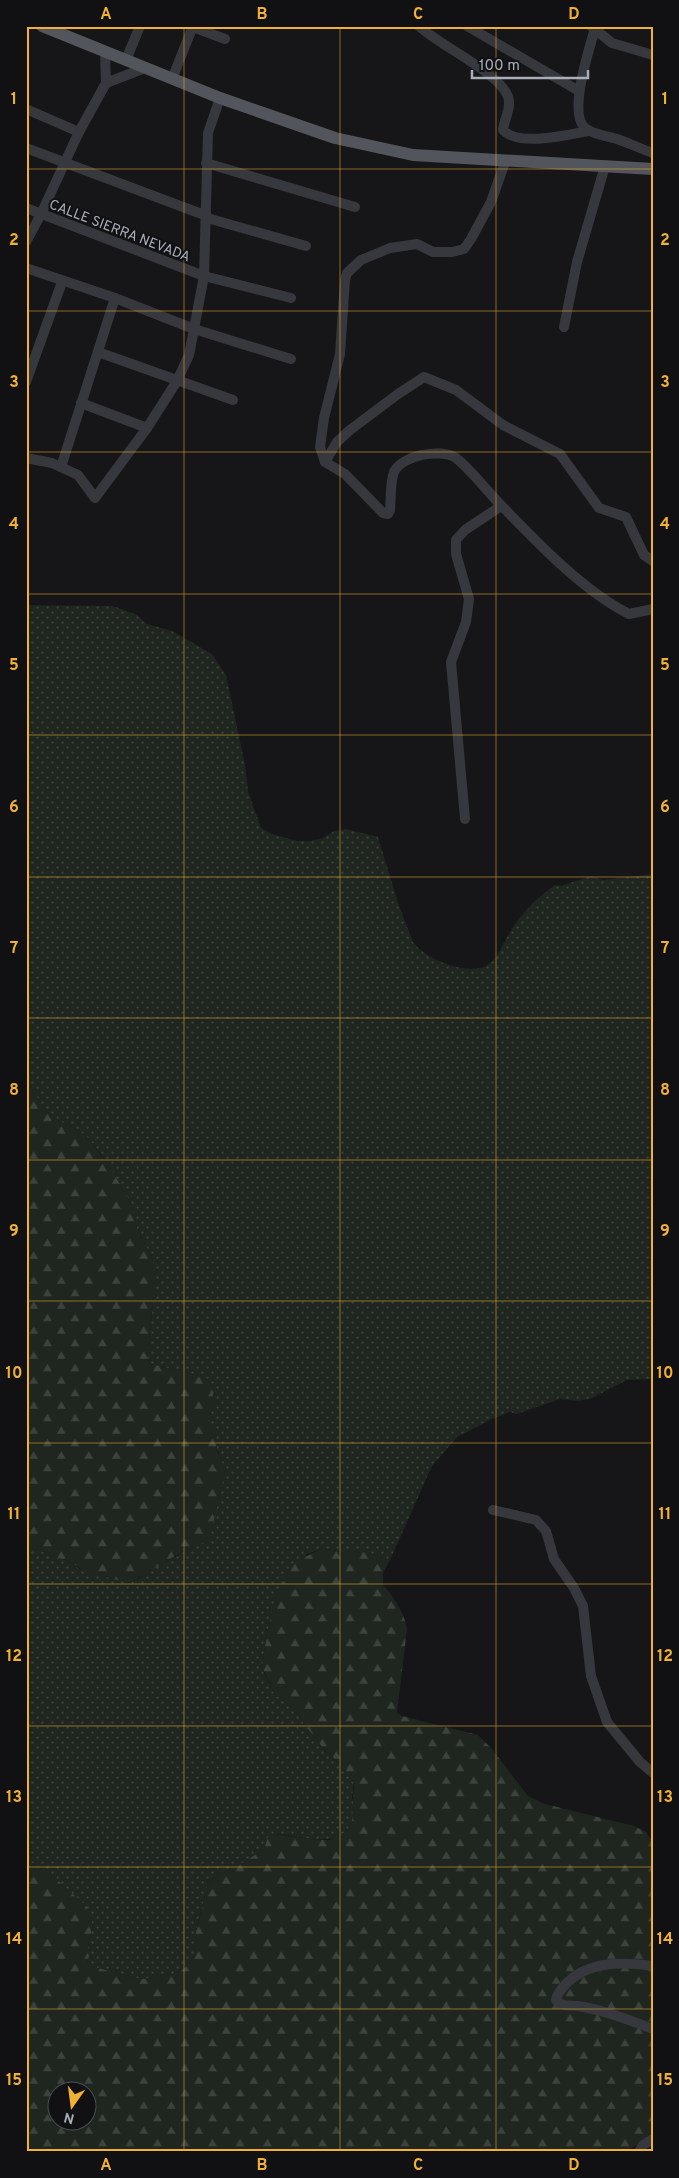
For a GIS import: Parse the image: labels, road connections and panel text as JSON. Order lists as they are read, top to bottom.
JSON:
{
  "streets": {
    "street": ["CALLE SIERRA NEVADA"]
  },
  "scale_bar": "100 m",
  "north": "bottom",
  "grid": {
    "columns": [
      "A",
      "B",
      "C",
      "D"
    ],
    "rows": [
      "1",
      "2",
      "3",
      "4",
      "5",
      "6",
      "7",
      "8",
      "9",
      "10",
      "11",
      "12",
      "13",
      "14",
      "15"
    ]
  }
}
